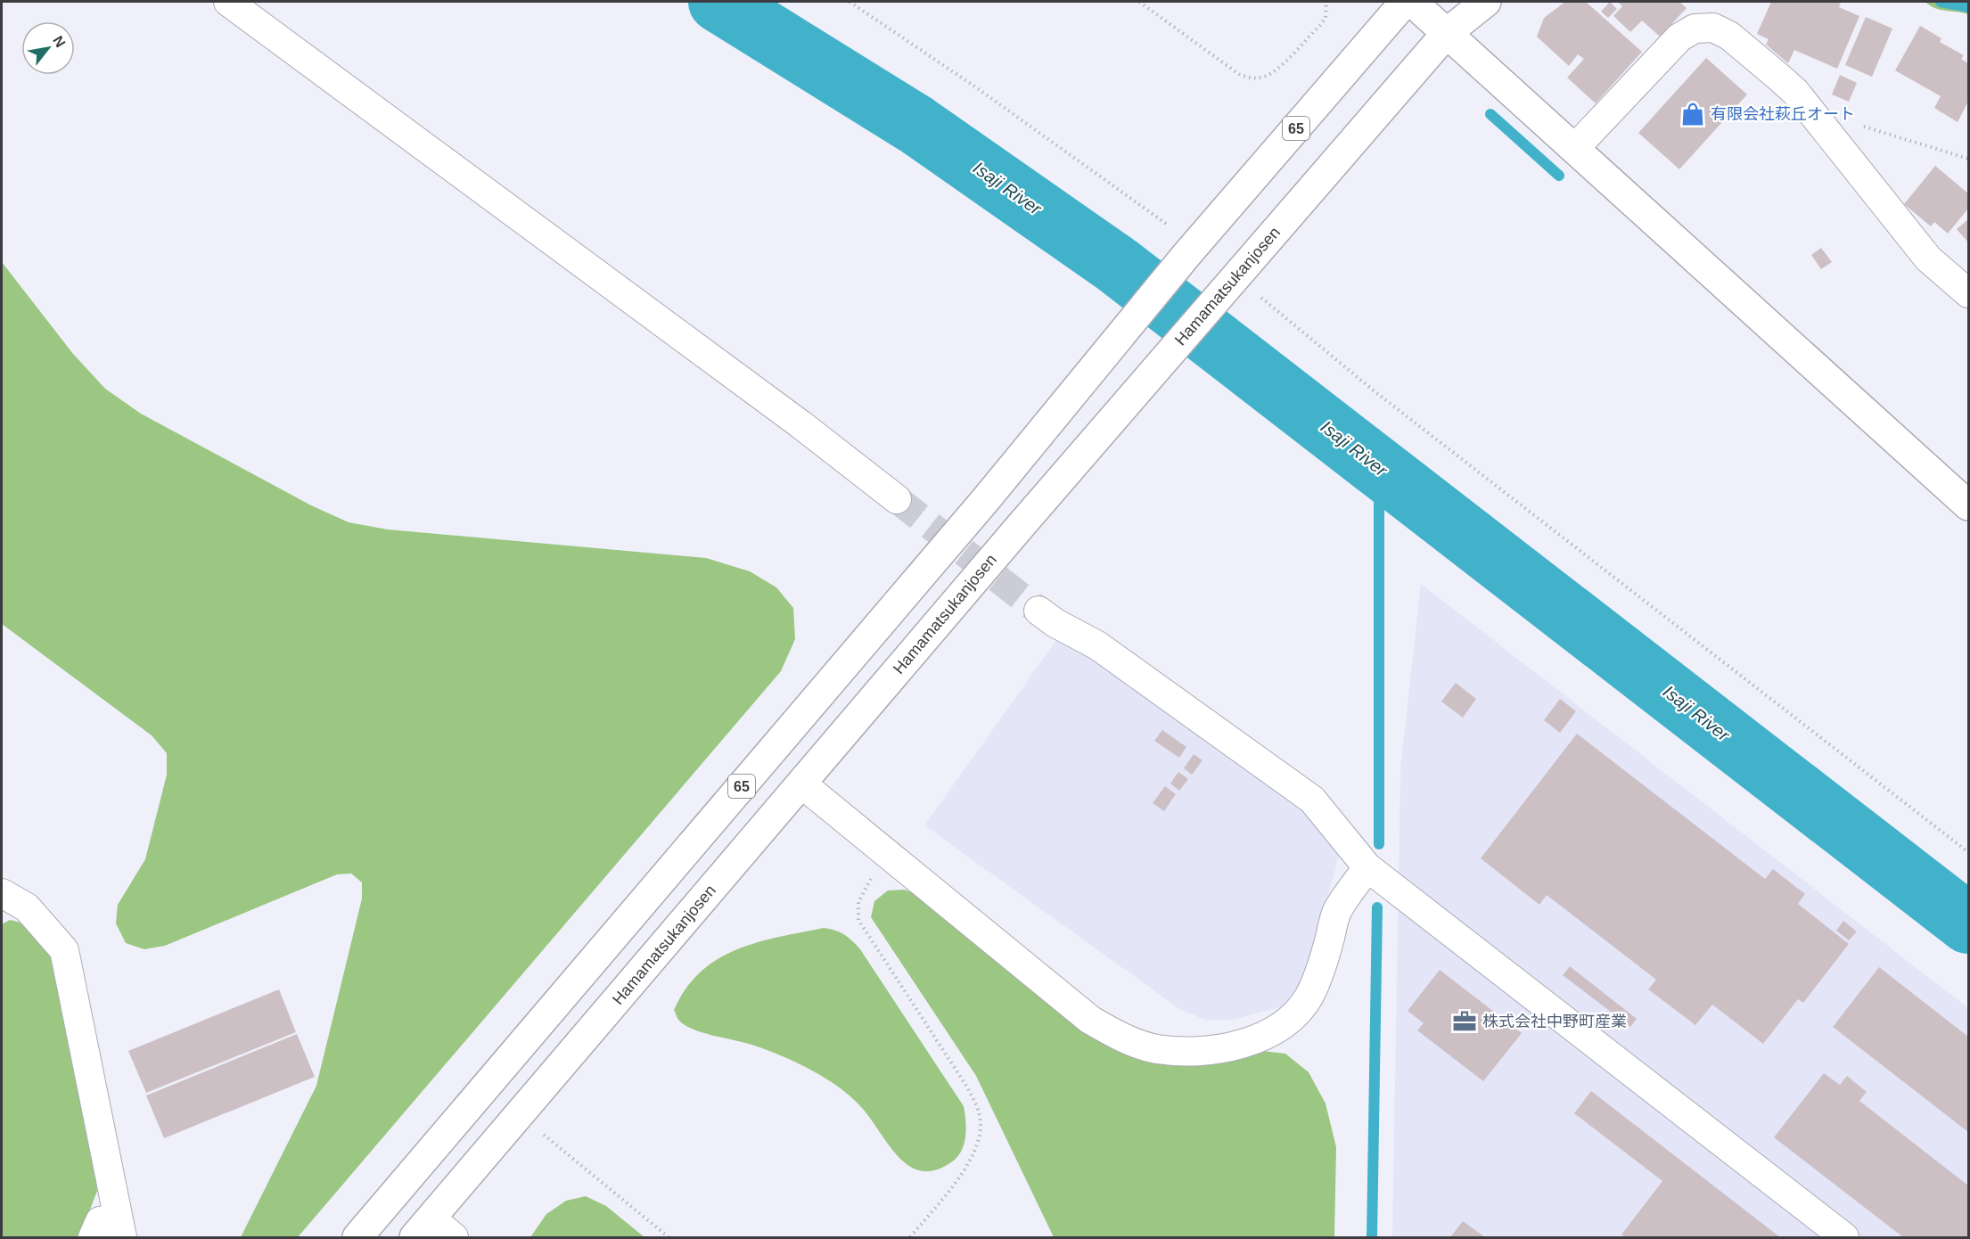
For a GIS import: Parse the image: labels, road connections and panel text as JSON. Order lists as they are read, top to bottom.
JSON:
{
  "streets": {
    "main road": ["65", "Hamamatsukanjosen"]
  },
  "water": ["Isaji River"],
  "places": {
    "shop": ["有限会社萩丘オート"],
    "office": ["株式会社中野町産業"]
  },
  "north": "top right"
}
